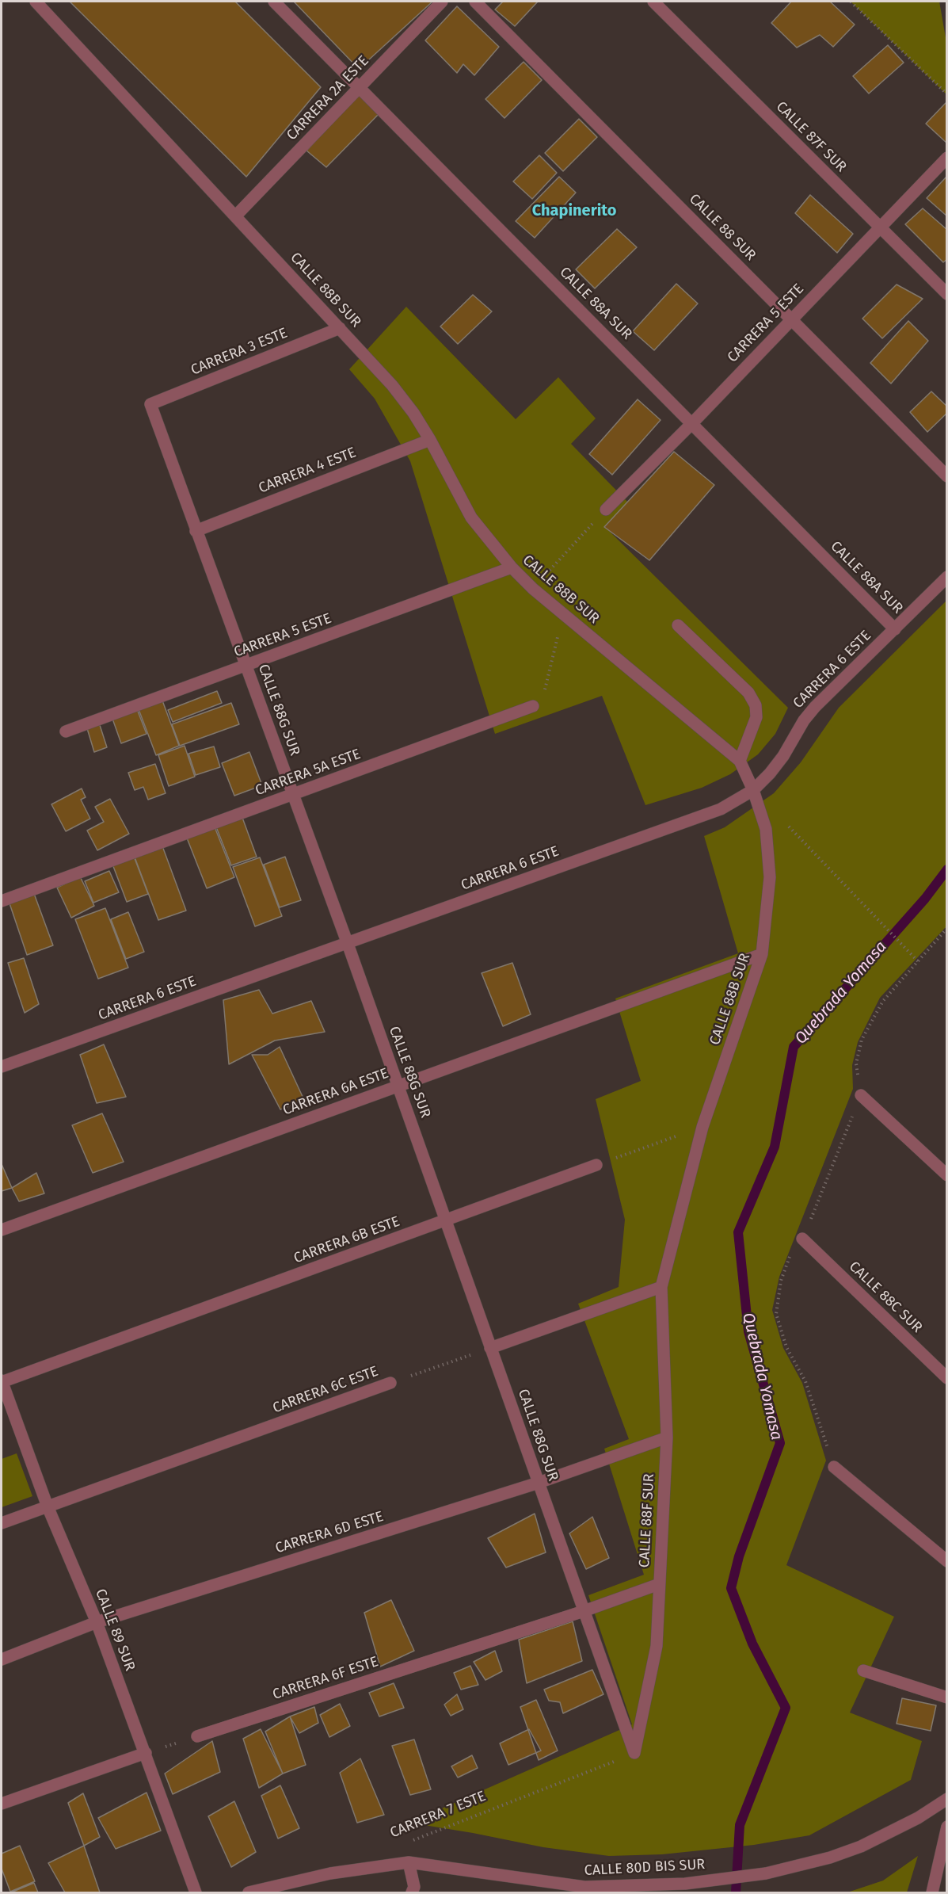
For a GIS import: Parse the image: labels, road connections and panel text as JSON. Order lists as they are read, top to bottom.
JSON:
{
  "streets": {
    "street": [
      "CARRERA 2A ESTE",
      "CALLE 87F SUR",
      "CALLE 88 SUR",
      "CALLE 88B SUR",
      "CALLE 88A SUR",
      "CARRERA 5 ESTE",
      "CARRERA 3 ESTE",
      "CARRERA 4 ESTE",
      "CARRERA 6 ESTE",
      "CALLE 88G SUR",
      "CARRERA 5A ESTE",
      "CARRERA 6A ESTE",
      "CARRERA 6B ESTE",
      "CALLE 88C SUR",
      "CARRERA 6C ESTE",
      "CALLE 88F SUR",
      "CARRERA 6D ESTE",
      "CALLE 89 SUR",
      "CARRERA 6F ESTE",
      "CALLE 80D BIS SUR"
    ],
    "path": ["CARRERA 7 ESTE"]
  },
  "crossings": [
    ["CARRERA 2A ESTE", "CALLE 88B SUR"],
    ["CARRERA 2A ESTE", "CALLE 88A SUR"],
    ["CALLE 87F SUR", "CARRERA 5 ESTE"],
    ["CALLE 88 SUR", "CARRERA 5 ESTE"],
    ["CALLE 88B SUR", "CARRERA 5 ESTE"],
    ["CALLE 88B SUR", "CARRERA 3 ESTE"],
    ["CALLE 88B SUR", "CARRERA 4 ESTE"],
    ["CALLE 88B SUR", "CARRERA 6 ESTE"],
    ["CALLE 88B SUR", "CARRERA 6A ESTE"],
    ["CALLE 88B SUR", "CALLE 88F SUR"],
    ["CALLE 88A SUR", "CARRERA 5 ESTE"],
    ["CALLE 88A SUR", "CARRERA 6 ESTE"],
    ["CARRERA 5 ESTE", "CALLE 88G SUR"],
    ["CARRERA 3 ESTE", "CALLE 88G SUR"],
    ["CARRERA 4 ESTE", "CALLE 88G SUR"],
    ["CARRERA 6 ESTE", "CALLE 88G SUR"],
    ["CALLE 88G SUR", "CARRERA 5A ESTE"],
    ["CALLE 88G SUR", "CARRERA 6A ESTE"],
    ["CALLE 88G SUR", "CARRERA 6B ESTE"],
    ["CALLE 88G SUR", "CARRERA 6C ESTE"],
    ["CALLE 88G SUR", "CALLE 88F SUR"],
    ["CALLE 88G SUR", "CARRERA 6D ESTE"],
    ["CALLE 88G SUR", "CARRERA 6F ESTE"],
    ["CALLE 88G SUR", "CARRERA 7 ESTE"],
    ["CARRERA 6B ESTE", "CALLE 89 SUR"],
    ["CARRERA 6C ESTE", "CALLE 89 SUR"],
    ["CALLE 88F SUR", "CARRERA 6D ESTE"],
    ["CALLE 88F SUR", "CARRERA 6F ESTE"],
    ["CALLE 88F SUR", "CARRERA 7 ESTE"],
    ["CARRERA 6D ESTE", "CALLE 89 SUR"]
  ],
  "districts": ["Chapinerito"],
  "water": ["Quebrada Yomasa"]
}
